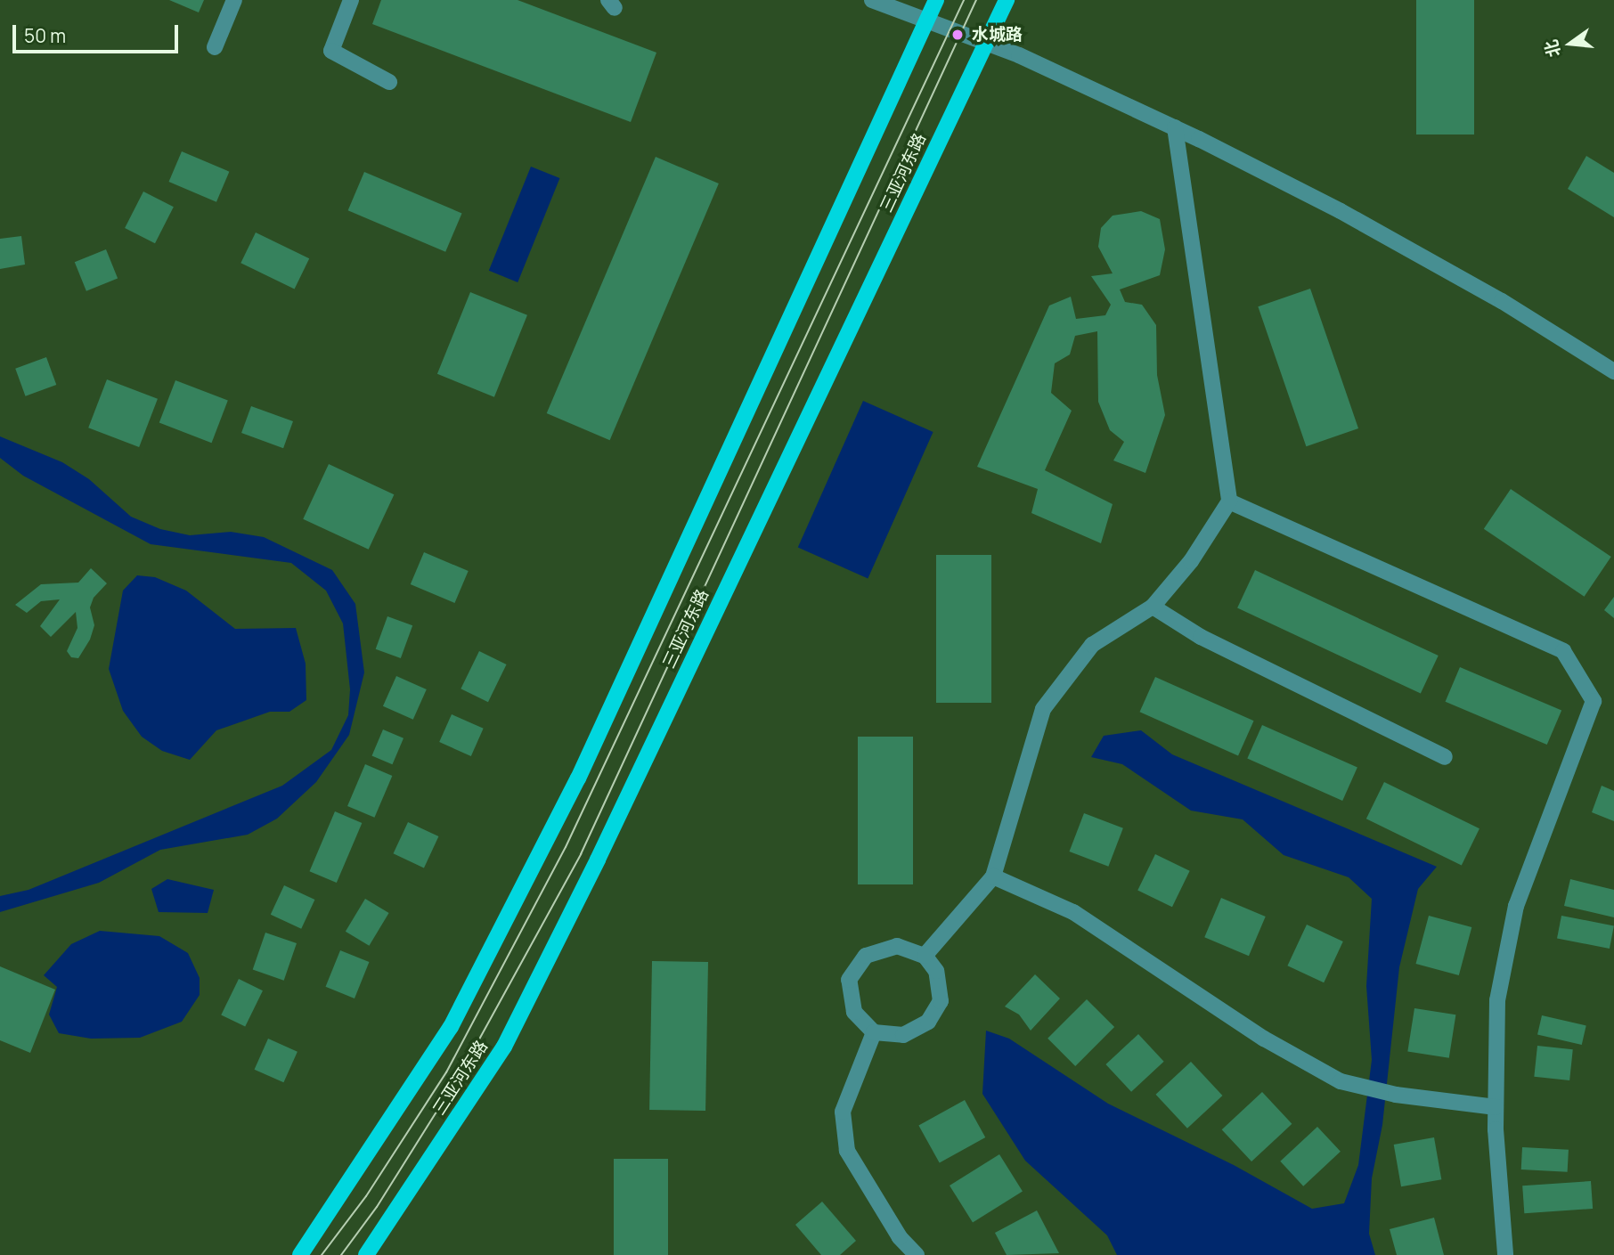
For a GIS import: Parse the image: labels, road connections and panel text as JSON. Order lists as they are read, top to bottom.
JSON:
{
  "streets": {
    "main road": ["三亚河东路"]
  },
  "places": ["水城路"],
  "scale_bar": "50 m",
  "north": "left"
}
